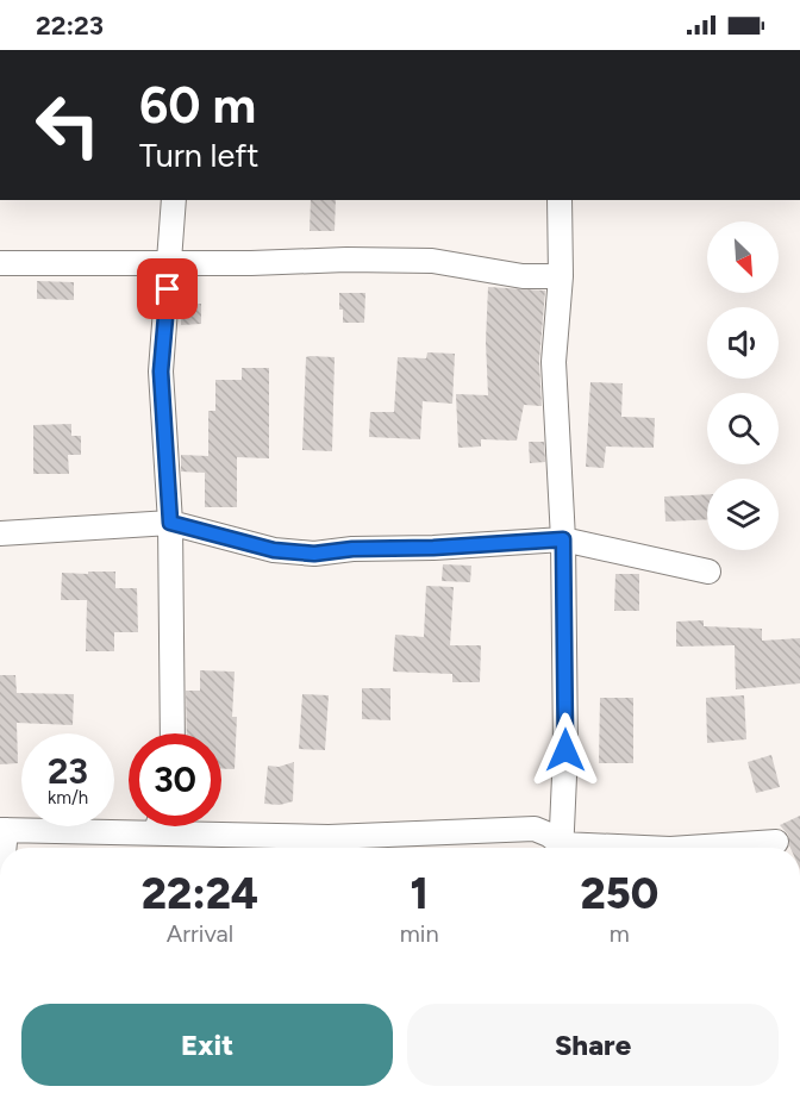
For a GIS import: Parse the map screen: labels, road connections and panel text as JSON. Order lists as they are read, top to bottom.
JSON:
{
  "north": "bottom right",
  "page": {
    "status": "22:23",
    "turn": ["60 m", "Turn left"],
    "speed": "23 km/h",
    "limit": "30",
    "eta": [
      "22:24",
      "Arrival",
      "1",
      "min",
      "250",
      "m"
    ],
    "buttons": ["Exit", "Share"]
  }
}
